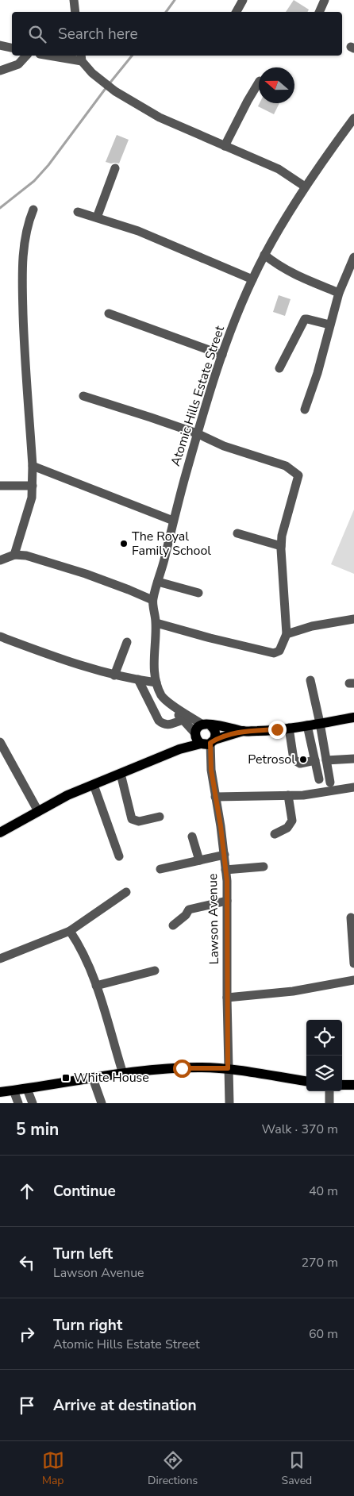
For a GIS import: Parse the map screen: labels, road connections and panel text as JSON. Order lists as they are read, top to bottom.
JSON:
{
  "streets": {
    "main road": ["Atomic Hills Estate Street"],
    "street": ["Lawson Avenue"]
  },
  "crossings": [
    ["Atomic Hills Estate Street", "Lawson Avenue"]
  ],
  "places": {
    "other": ["The Royal Family School", "Petrosol"],
    "transit": ["White House"]
  },
  "north": "left",
  "page": {
    "search": "Search here",
    "heading": ["5 min", "Walk · 370 m"],
    "list": [
      ["Continue", "40 m"],
      ["Turn left", "Lawson Avenue", "270 m"],
      ["Turn right", "Atomic Hills Estate Street", "60 m"],
      "Arrive at destination"
    ],
    "nav": ["Map", "Directions", "Saved"]
  }
}
